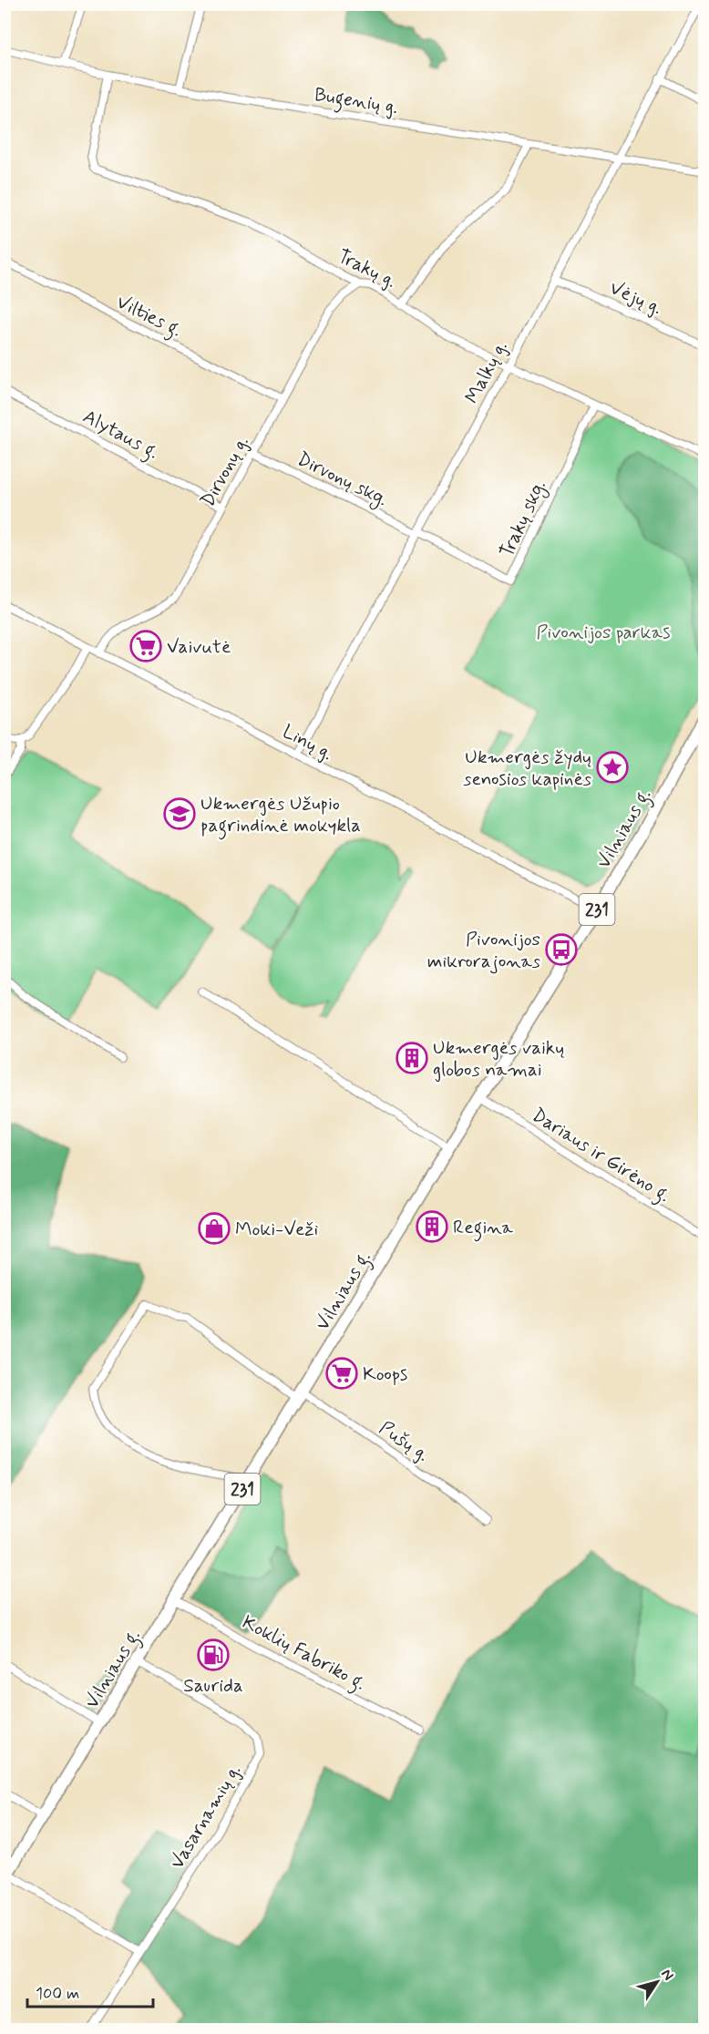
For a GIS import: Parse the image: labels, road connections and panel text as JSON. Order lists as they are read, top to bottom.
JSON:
{
  "streets": {
    "main road": ["Vilniaus g.", "231"],
    "street": [
      "Bugenių g.",
      "Trakų g.",
      "Vėjų g.",
      "Vilties g.",
      "Malkų g.",
      "Alytaus g.",
      "Dirvonų g.",
      "Dirvonų skg.",
      "Trakų skg.",
      "Linų g.",
      "Dariaus ir Girėno g.",
      "Pušų g.",
      "Koklių Fabriko g.",
      "Vasarnamių g."
    ]
  },
  "crossings": [
    ["Bugenių g.", "Trakų g."],
    ["Bugenių g.", "Malkų g."],
    ["Trakų g.", "Malkų g."],
    ["Trakų g.", "Dirvonų g."],
    ["Trakų g.", "Trakų skg."],
    ["Vėjų g.", "Malkų g."],
    ["Vilties g.", "Dirvonų g."],
    ["Malkų g.", "Dirvonų skg."],
    ["Malkų g.", "Trakų skg."],
    ["Malkų g.", "Linų g."],
    ["Alytaus g.", "Dirvonų g."],
    ["Dirvonų g.", "Dirvonų skg."],
    ["Dirvonų g.", "Linų g."],
    ["Dirvonų skg.", "Trakų skg."],
    ["Linų g.", "Vilniaus g."],
    ["Vilniaus g.", "Dariaus ir Girėno g."],
    ["Vilniaus g.", "Pušų g."],
    ["Vilniaus g.", "Koklių Fabriko g."],
    ["Vilniaus g.", "Vasarnamių g."]
  ],
  "parks": ["Pivonijos parkas"],
  "places": {
    "supermarket": ["Vaivutė", "Koops"],
    "place": ["Ukmergės žydų senosios kapinės"],
    "school or university": ["Ukmergės Užupio pagrindinė mokykla"],
    "bus stop": ["Pivonijos mikrorajonas"],
    "building": ["Ukmergės vaikų globos namai", "Regina"],
    "shop": ["Moki-Veži"],
    "fuel station": ["Saurida"]
  },
  "scale_bar": "100 m",
  "north": "top right"
}
